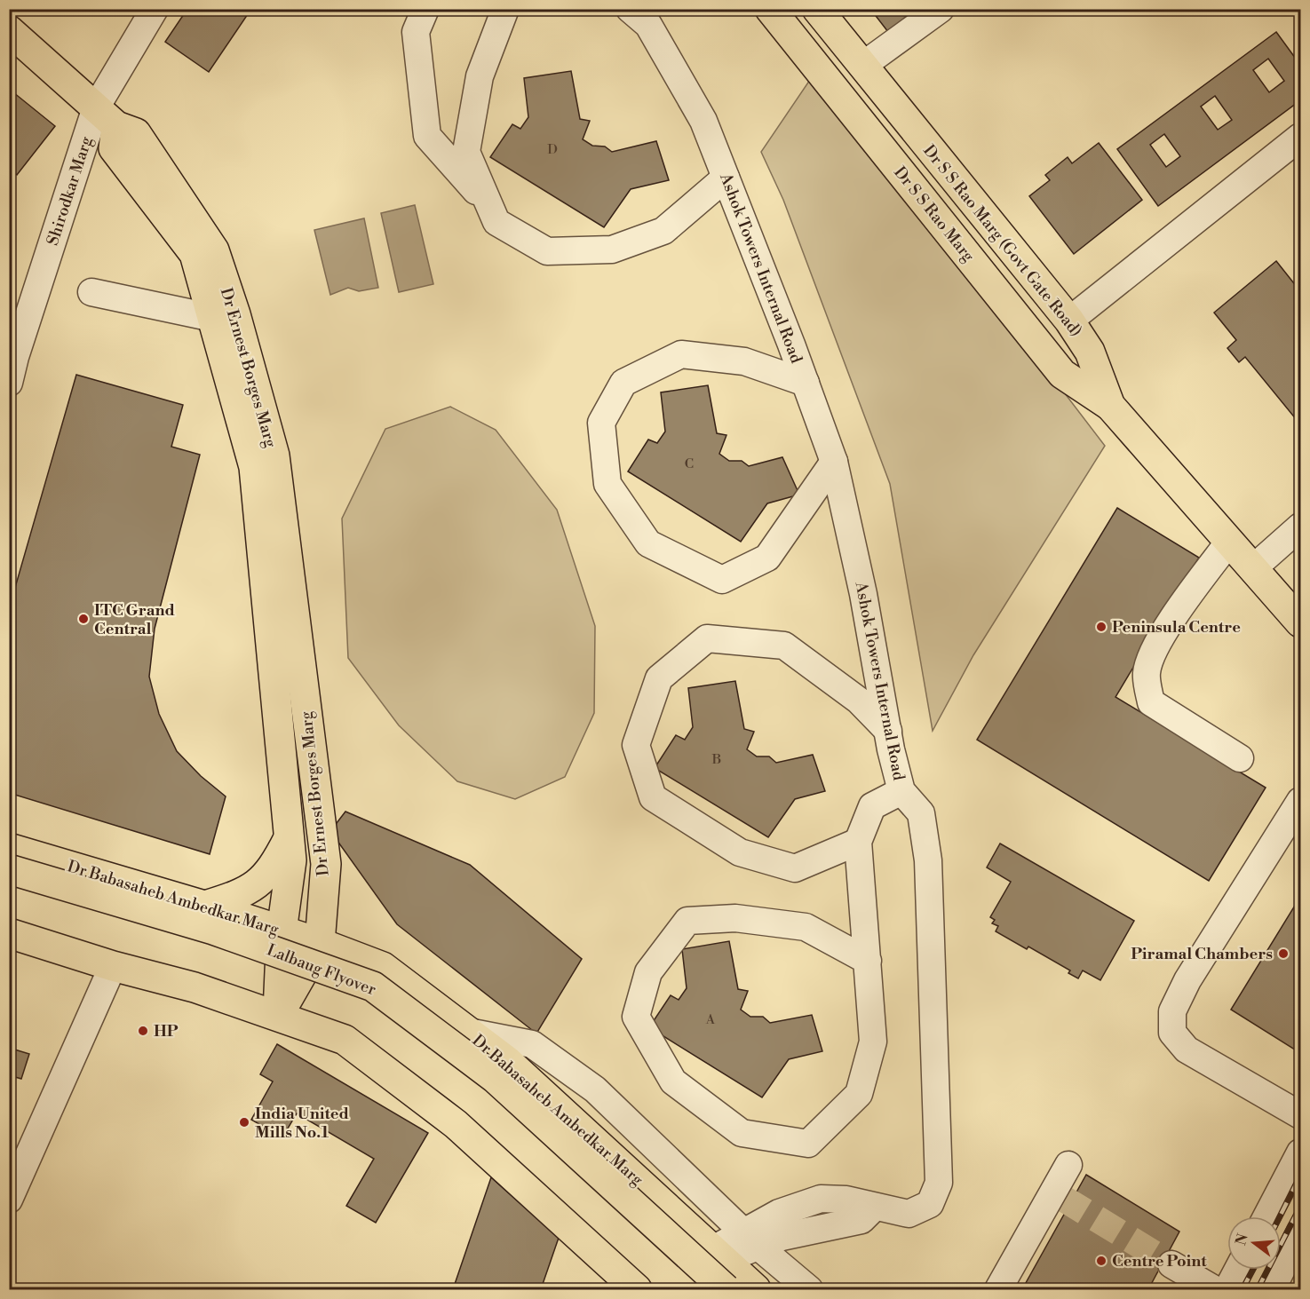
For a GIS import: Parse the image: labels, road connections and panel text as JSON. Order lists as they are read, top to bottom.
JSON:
{
  "streets": {
    "main road": [
      "Dr S S Rao Marg",
      "Dr S S Rao Marg (Govt Gate Road)",
      "Dr Ernest Borges Marg",
      "Dr Babasaheb Ambedkar Marg",
      "Lalbaug Flyover"
    ],
    "street": ["Shirodkar Marg", "Ashok Towers Internal Road"]
  },
  "crossings": [
    ["Shirodkar Marg", "Dr Ernest Borges Marg"],
    ["Dr S S Rao Marg", "Dr S S Rao Marg (Govt Gate Road)"],
    ["Ashok Towers Internal Road", "Dr Babasaheb Ambedkar Marg"],
    ["Dr Ernest Borges Marg", "Dr Babasaheb Ambedkar Marg"]
  ],
  "places": [
    "ITC Grand Central",
    "Peninsula Centre",
    "Piramal Chambers",
    "HP",
    "India United Mills No.1",
    "Centre Point"
  ],
  "house_numbers": [
    "D",
    "C",
    "B",
    "A"
  ],
  "north": "left"
}
